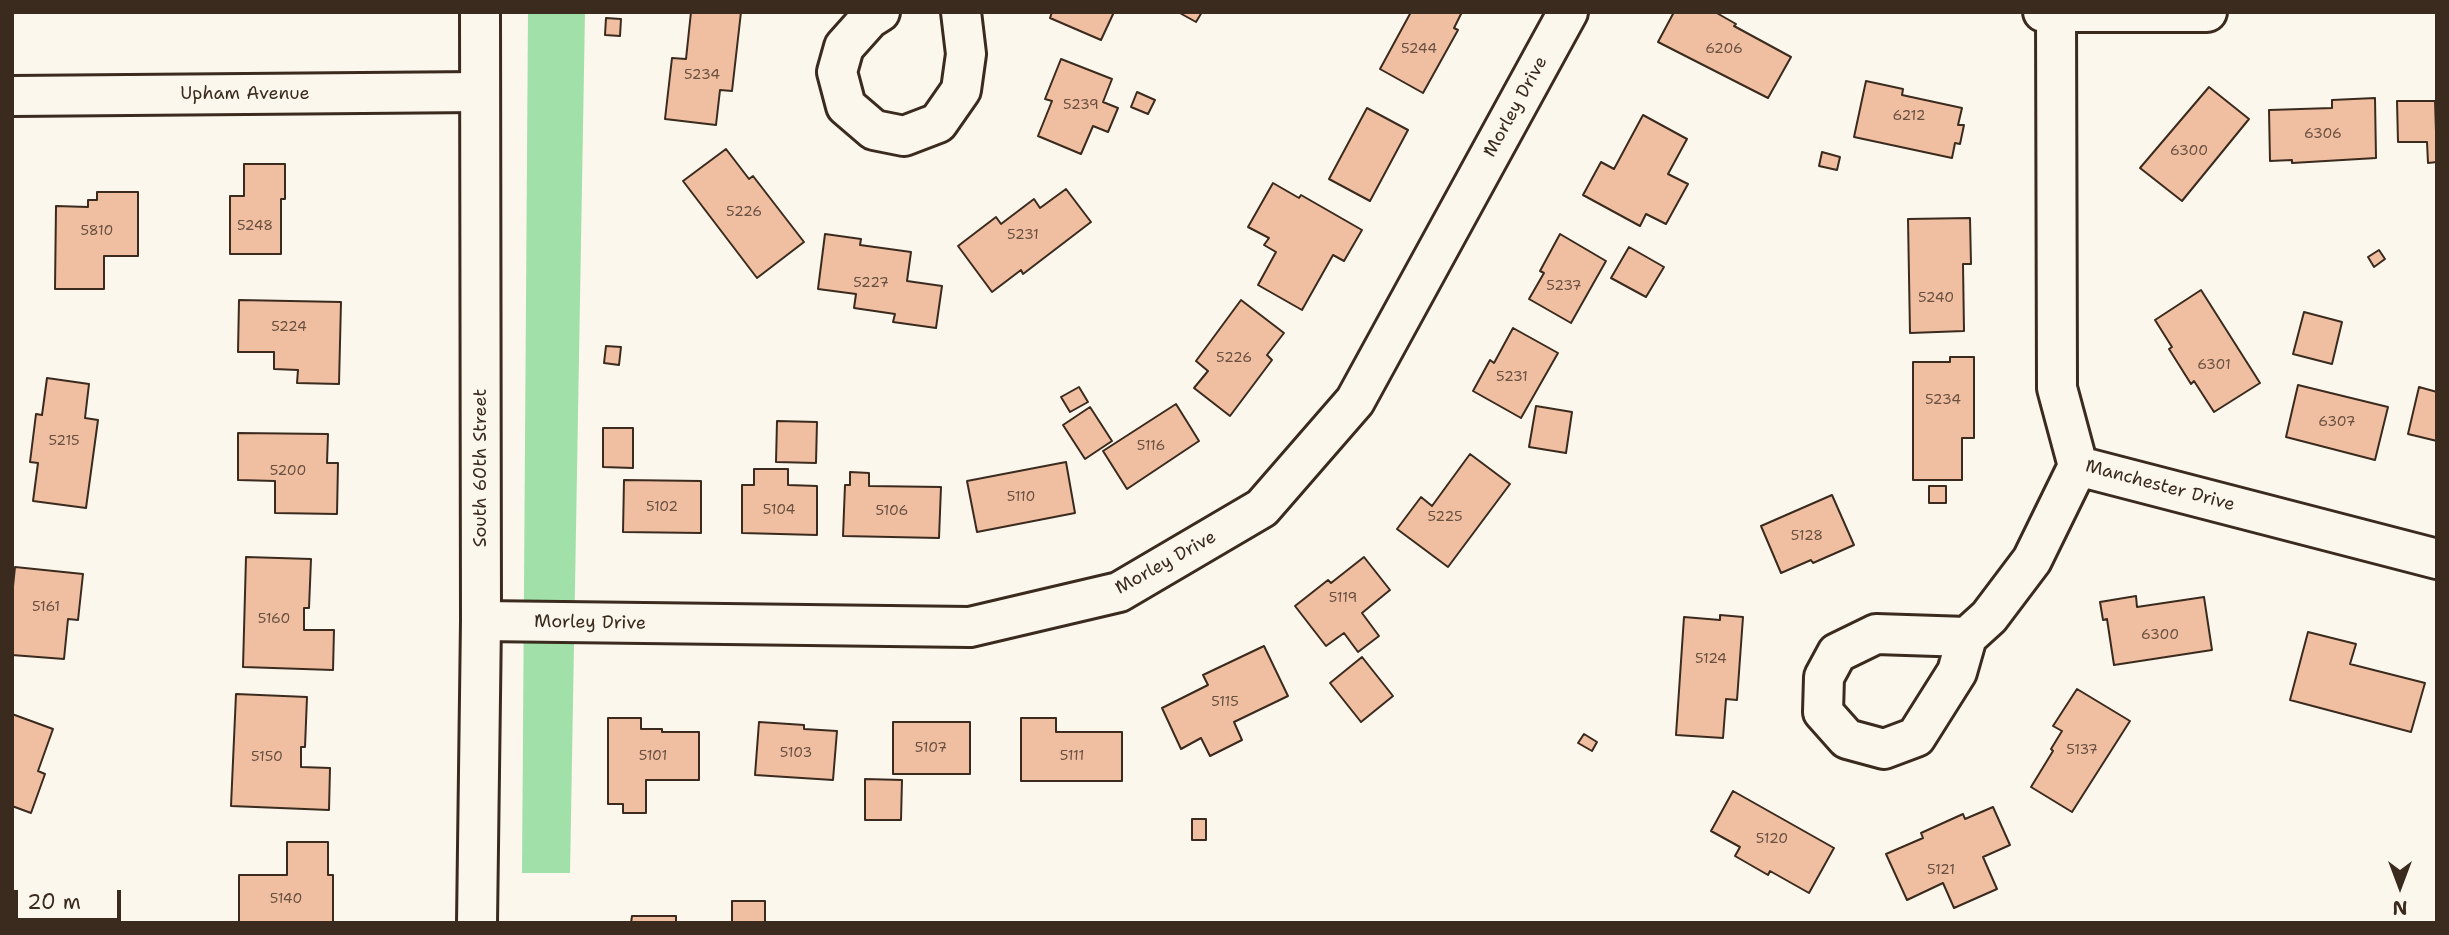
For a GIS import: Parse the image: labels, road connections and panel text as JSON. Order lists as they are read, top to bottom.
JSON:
{
  "streets": {
    "street": [
      "Upham Avenue",
      "Morley Drive",
      "South 60th Street",
      "Manchester Drive"
    ]
  },
  "crossings": [
    ["Upham Avenue", "South 60th Street"],
    ["Morley Drive", "South 60th Street"]
  ],
  "house_numbers": [
    "5244",
    "6206",
    "5234",
    "5239",
    "6212",
    "6306",
    "6300",
    "5226",
    "5248",
    "5810",
    "5231",
    "5227",
    "5237",
    "5240",
    "5224",
    "5226",
    "6301",
    "5231",
    "5234",
    "6307",
    "5215",
    "5116",
    "5200",
    "5110",
    "5102",
    "5104",
    "5106",
    "5225",
    "5128",
    "5119",
    "5161",
    "5160",
    "6300",
    "5124",
    "5115",
    "5107",
    "5137",
    "5103",
    "5101",
    "5111",
    "5150",
    "5120",
    "5121",
    "5140"
  ],
  "scale_bar": "20 m",
  "north": "bottom"
}
